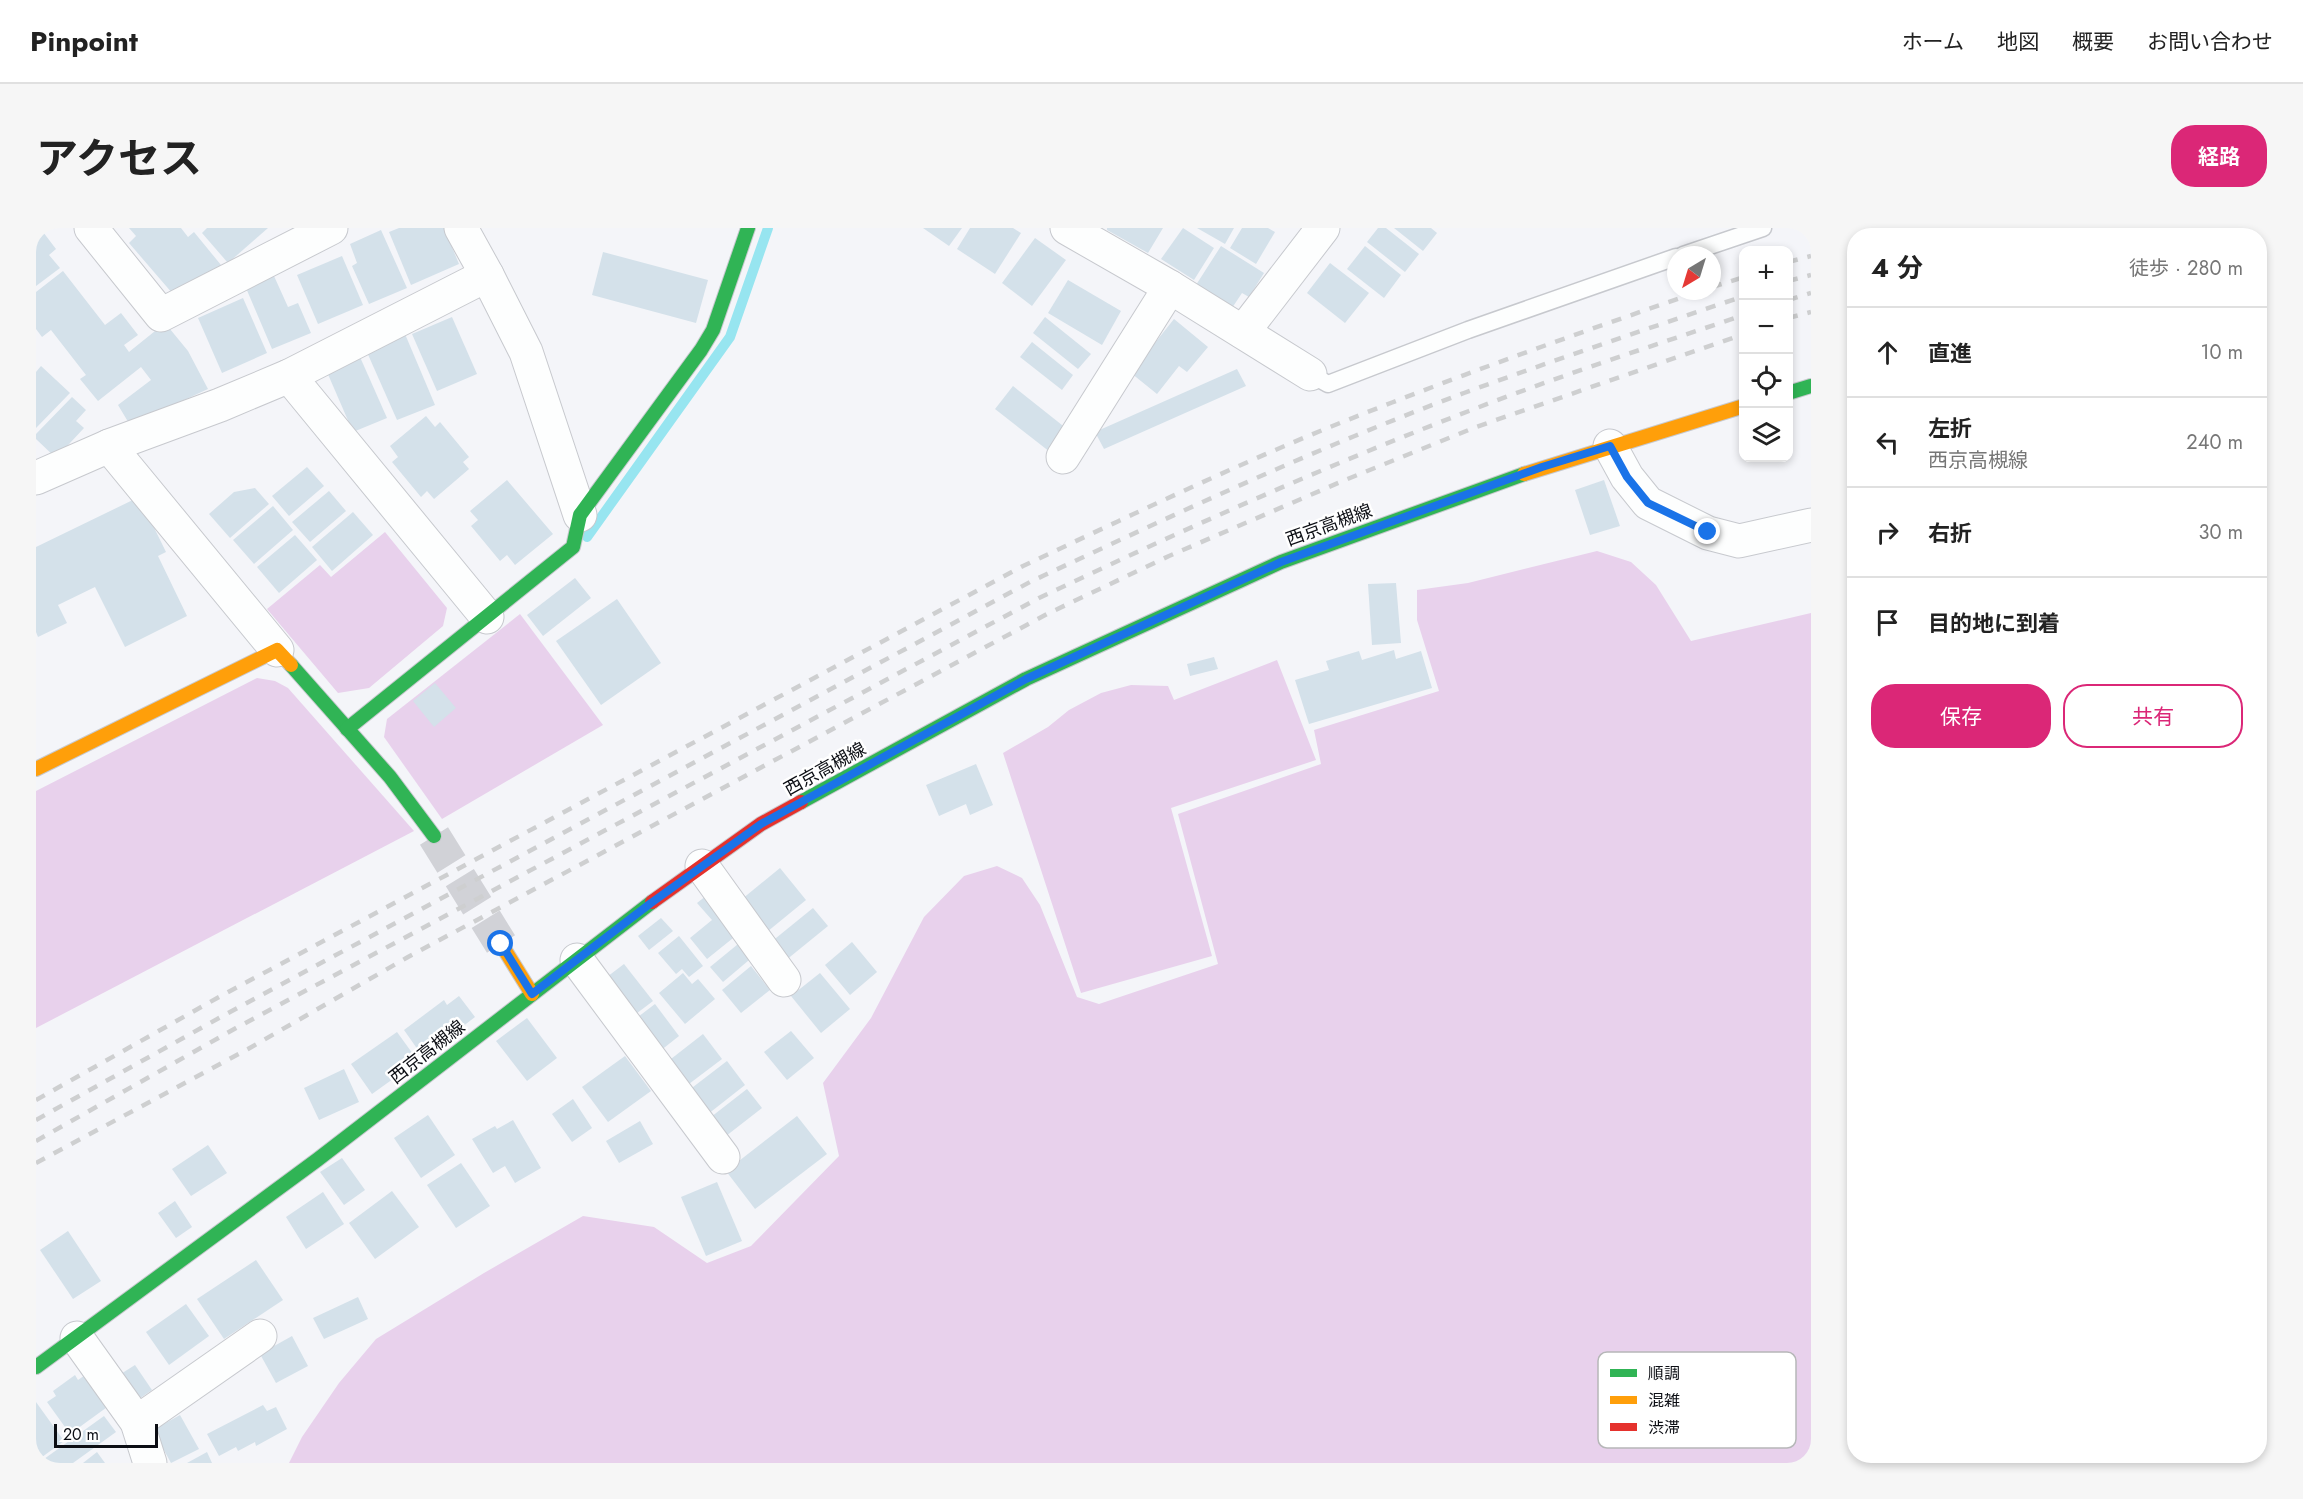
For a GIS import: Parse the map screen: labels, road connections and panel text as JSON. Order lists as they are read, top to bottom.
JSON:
{
  "streets": {
    "main road": ["西京高槻線"]
  },
  "legend": ["順調", "混雑", "渋滞"],
  "scale_bar": "20 m",
  "north": "bottom left",
  "page": {
    "header": "Pinpoint",
    "nav": [
      "ホーム",
      "地図",
      "概要",
      "お問い合わせ"
    ],
    "title": "アクセス",
    "buttons": [
      "経路",
      ["保存", "共有"]
    ],
    "heading": ["4 分", "徒歩 · 280 m"],
    "map_buttons": ["+", "−"],
    "list": [
      ["直進", "10 m"],
      ["左折", "西京高槻線", "240 m"],
      ["右折", "30 m"],
      "目的地に到着"
    ],
    "scale": "20 m"
  }
}
